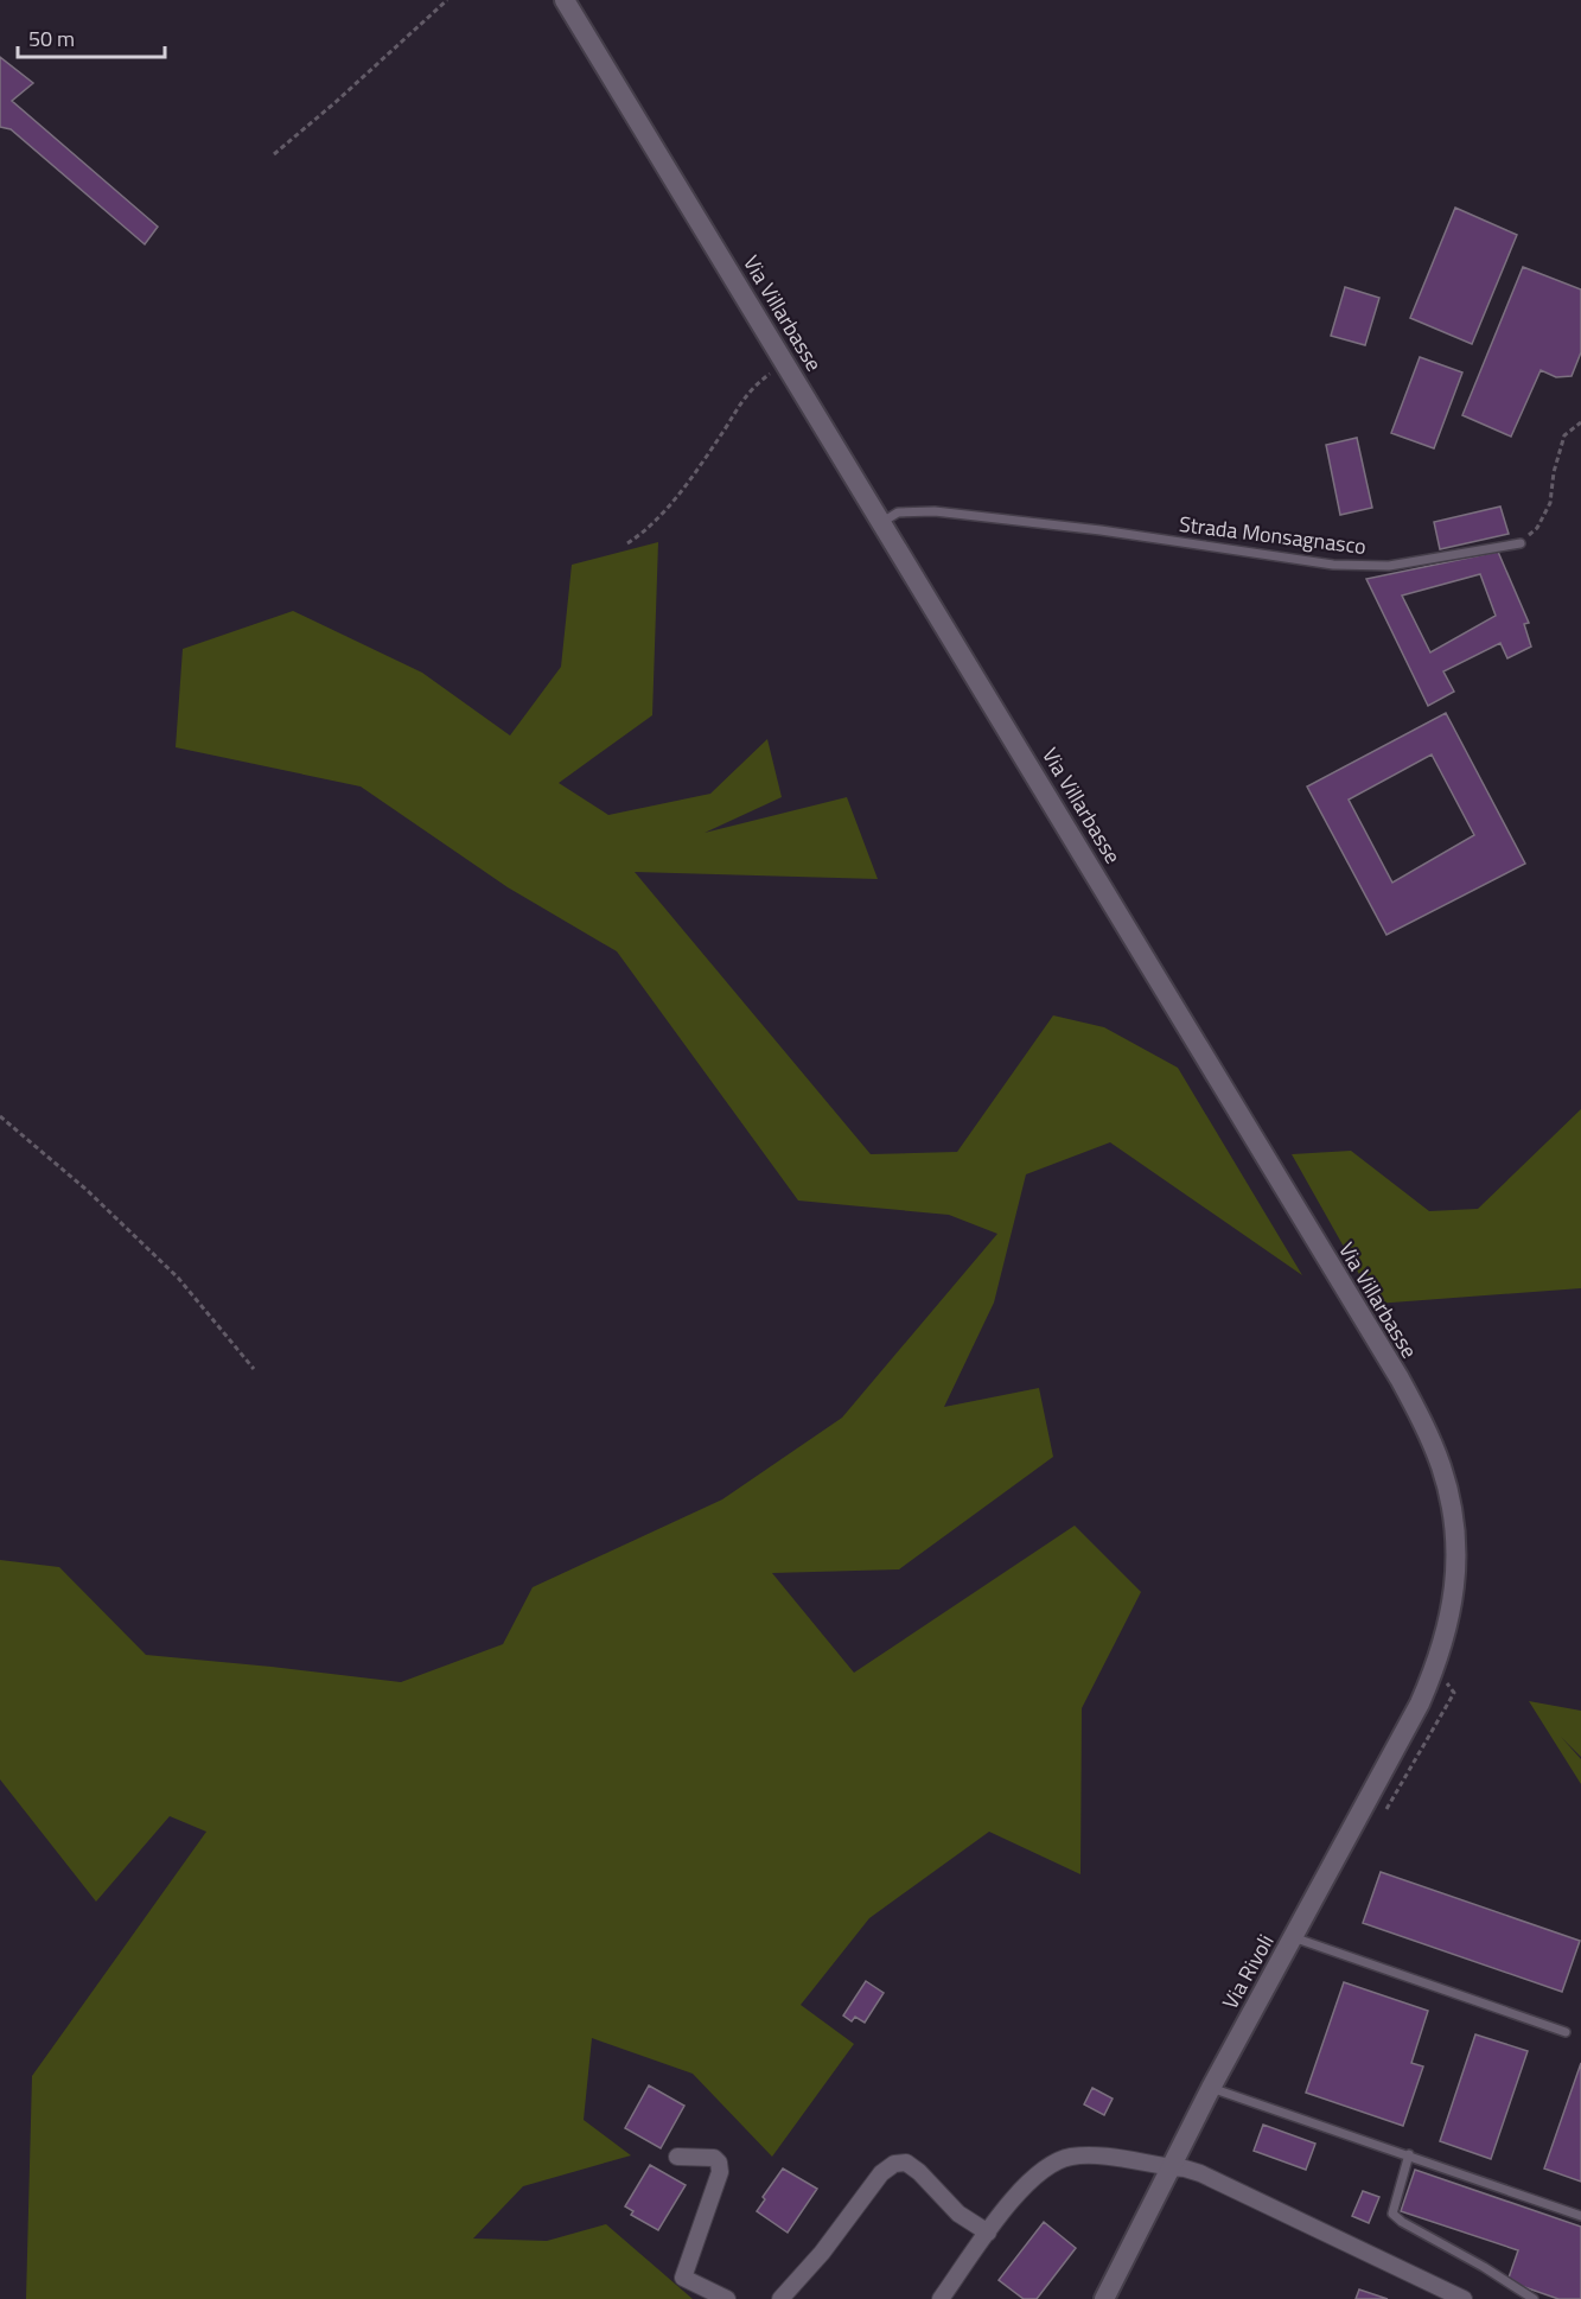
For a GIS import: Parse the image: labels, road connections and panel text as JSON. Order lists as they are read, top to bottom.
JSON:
{
  "streets": {
    "street": ["Via Villarbasse", "Via Rivoli"],
    "lane": ["Strada Monsagnasco"]
  },
  "crossings": [
    ["Via Villarbasse", "Strada Monsagnasco"],
    ["Via Villarbasse", "Via Rivoli"]
  ],
  "scale_bar": "50 m"
}
